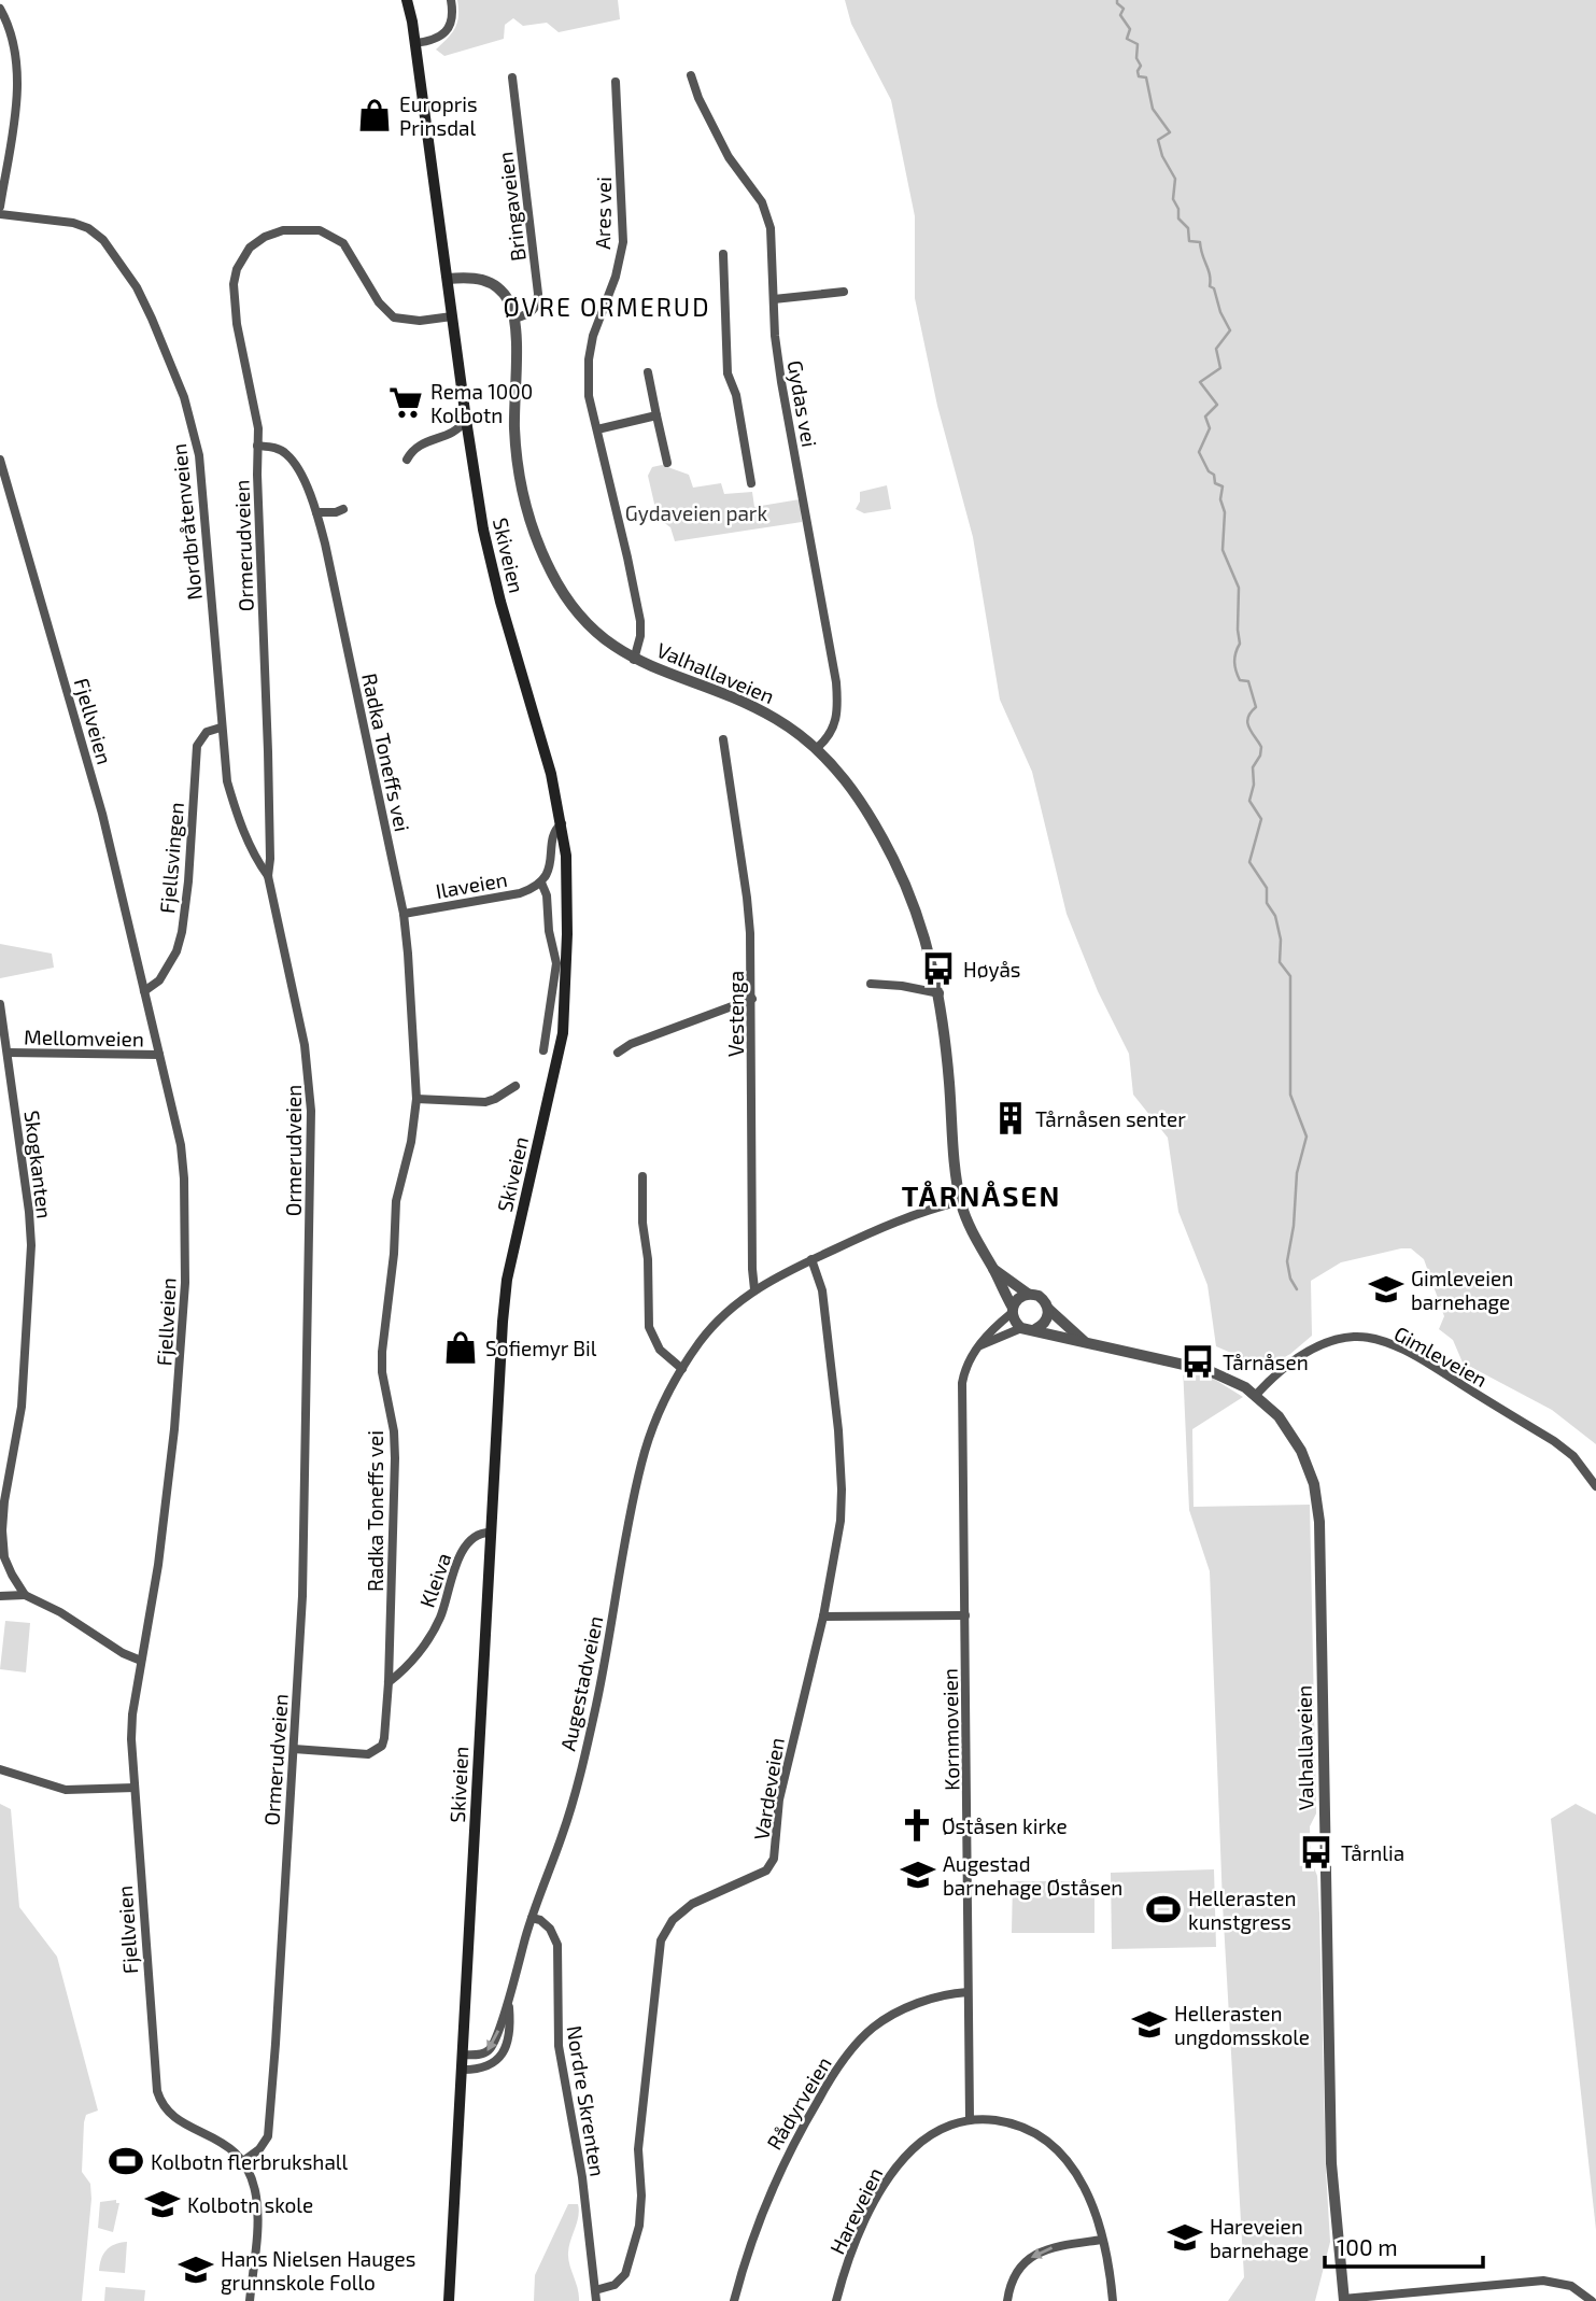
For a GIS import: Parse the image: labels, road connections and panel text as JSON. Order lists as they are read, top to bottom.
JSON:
{
  "streets": {
    "main road": ["Skiveien"],
    "street": [
      "Bringaveien",
      "Ares vei",
      "Gydas vei",
      "Nordbråtenveien",
      "Ormerudveien",
      "Valhallaveien",
      "Fjellveien",
      "Radka Toneffs vei",
      "Fjellsvingen",
      "Ilaveien",
      "Vestenga",
      "Mellomveien",
      "Skogkanten",
      "Gimleveien",
      "Kleiva",
      "Augestadveien",
      "Kornmoveien",
      "Vardeveien",
      "Nordre Skrenten",
      "Rådyrveien",
      "Hareveien"
    ]
  },
  "crossings": [
    ["Bringaveien", "Valhallaveien"],
    ["Ares vei", "Valhallaveien"],
    ["Gydas vei", "Valhallaveien"],
    ["Nordbråtenveien", "Ormerudveien"],
    ["Nordbråtenveien", "Fjellsvingen"],
    ["Ormerudveien", "Skiveien"],
    ["Ormerudveien", "Fjellveien"],
    ["Ormerudveien", "Radka Toneffs vei"],
    ["Skiveien", "Kleiva"],
    ["Skiveien", "Augestadveien"],
    ["Valhallaveien", "Gimleveien"],
    ["Valhallaveien", "Augestadveien"],
    ["Valhallaveien", "Kornmoveien"],
    ["Fjellveien", "Fjellsvingen"],
    ["Fjellveien", "Mellomveien"],
    ["Radka Toneffs vei", "Ilaveien"],
    ["Radka Toneffs vei", "Kleiva"],
    ["Vestenga", "Augestadveien"],
    ["Mellomveien", "Skogkanten"],
    ["Augestadveien", "Vardeveien"],
    ["Augestadveien", "Nordre Skrenten"],
    ["Kornmoveien", "Rådyrveien"],
    ["Kornmoveien", "Hareveien"],
    ["Vardeveien", "Nordre Skrenten"]
  ],
  "districts": ["ØVRE ORMERUD", "TÅRNÅSEN"],
  "parks": ["Gydaveien park"],
  "places": {
    "shop": ["Europris Prinsdal", "Sofiemyr Bil"],
    "supermarket": ["Rema 1000 Kolbotn"],
    "bus stop": ["Høyås", "Tårnåsen", "Tårnlia"],
    "building": ["Tårnåsen senter"],
    "school or university": [
      "Gimleveien barnehage",
      "Augestad barnehage Øståsen",
      "Hellerasten ungdomsskole",
      "Kolbotn skole",
      "Hareveien barnehage",
      "Hans Nielsen Hauges grunnskole Follo"
    ],
    "church": ["Øståsen kirke"],
    "sports": ["Hellerasten kunstgress", "Kolbotn flerbrukshall"]
  },
  "scale_bar": "100 m"
}
